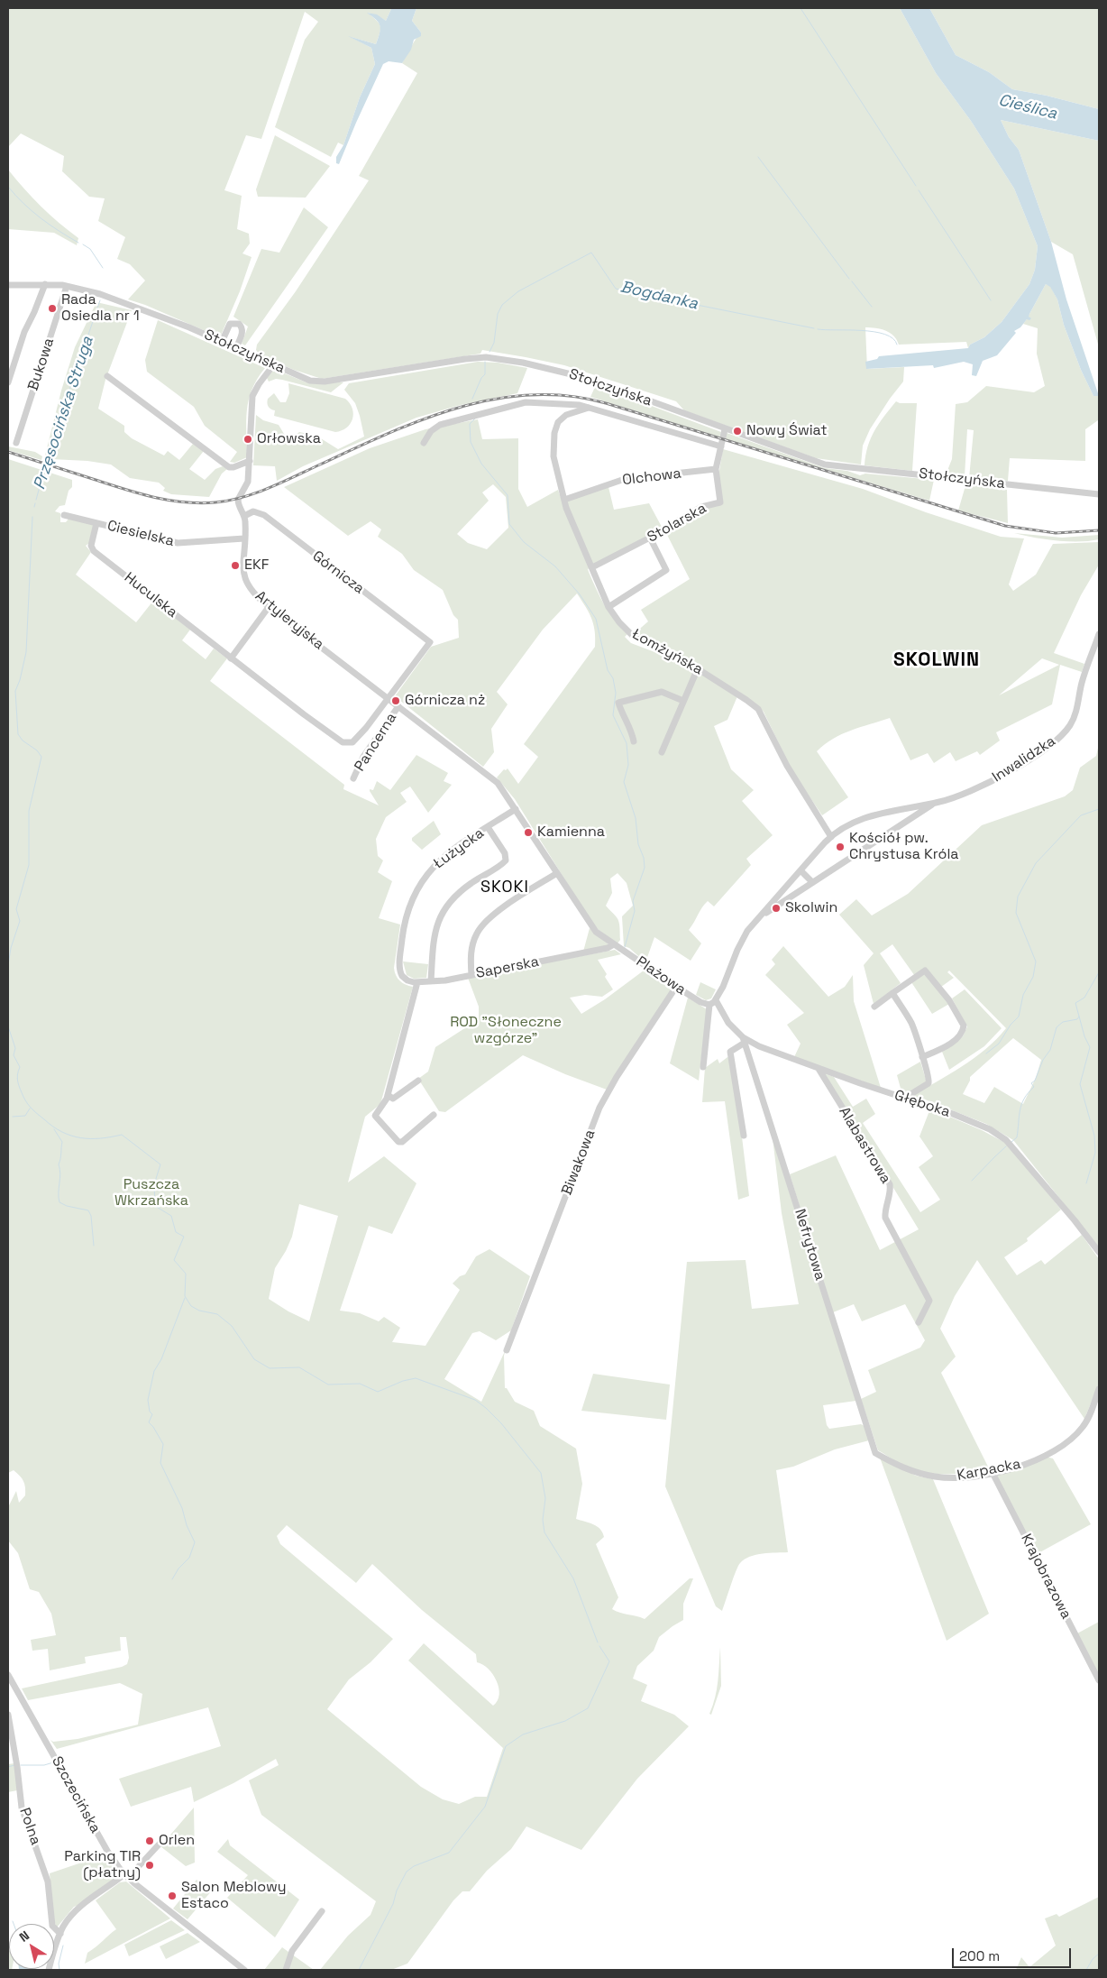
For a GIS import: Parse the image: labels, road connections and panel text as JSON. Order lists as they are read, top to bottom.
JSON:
{
  "streets": {
    "street": [
      "Stołczyńska",
      "Bukowa",
      "Olchowa",
      "Stolarska",
      "Ciesielska",
      "Górnicza",
      "Huculska",
      "Artyleryjska",
      "Łomżyńska",
      "Pancerna",
      "Inwalidzka",
      "Łużycka",
      "Saperska",
      "Plażowa",
      "Głęboka",
      "Alabastrowa",
      "Biwakowa",
      "Nefrytowa",
      "Karpacka",
      "Krajobrazowa",
      "Szczecińska",
      "Polna"
    ]
  },
  "crossings": [
    ["Stołczyńska", "Bukowa"],
    ["Stołczyńska", "Stolarska"],
    ["Olchowa", "Stolarska"],
    ["Olchowa", "Łomżyńska"],
    ["Stolarska", "Łomżyńska"],
    ["Ciesielska", "Huculska"],
    ["Ciesielska", "Artyleryjska"],
    ["Górnicza", "Artyleryjska"],
    ["Górnicza", "Pancerna"],
    ["Huculska", "Pancerna"],
    ["Artyleryjska", "Pancerna"],
    ["Łomżyńska", "Inwalidzka"],
    ["Inwalidzka", "Plażowa"],
    ["Inwalidzka", "Głęboka"],
    ["Łużycka", "Saperska"],
    ["Saperska", "Plażowa"],
    ["Plażowa", "Biwakowa"],
    ["Głęboka", "Alabastrowa"],
    ["Głęboka", "Nefrytowa"],
    ["Nefrytowa", "Karpacka"],
    ["Karpacka", "Krajobrazowa"]
  ],
  "districts": ["SKOLWIN", "SKOKI"],
  "water": ["Cieślica", "Bogdanka", "Przęsocińska Struga"],
  "parks": ["ROD \"Słoneczne wzgórze\"", "Puszcza Wkrzańska"],
  "places": [
    "Rada Osiedla nr 1",
    "Nowy Świat",
    "Orłowska",
    "EKF",
    "Górnicza nż",
    "Kamienna",
    "Kościół pw. Chrystusa Króla",
    "Skolwin",
    "Orlen",
    "Parking TIR (płatny)",
    "Salon Meblowy Estaco"
  ],
  "scale_bar": "200 m",
  "north": "top left"
}
